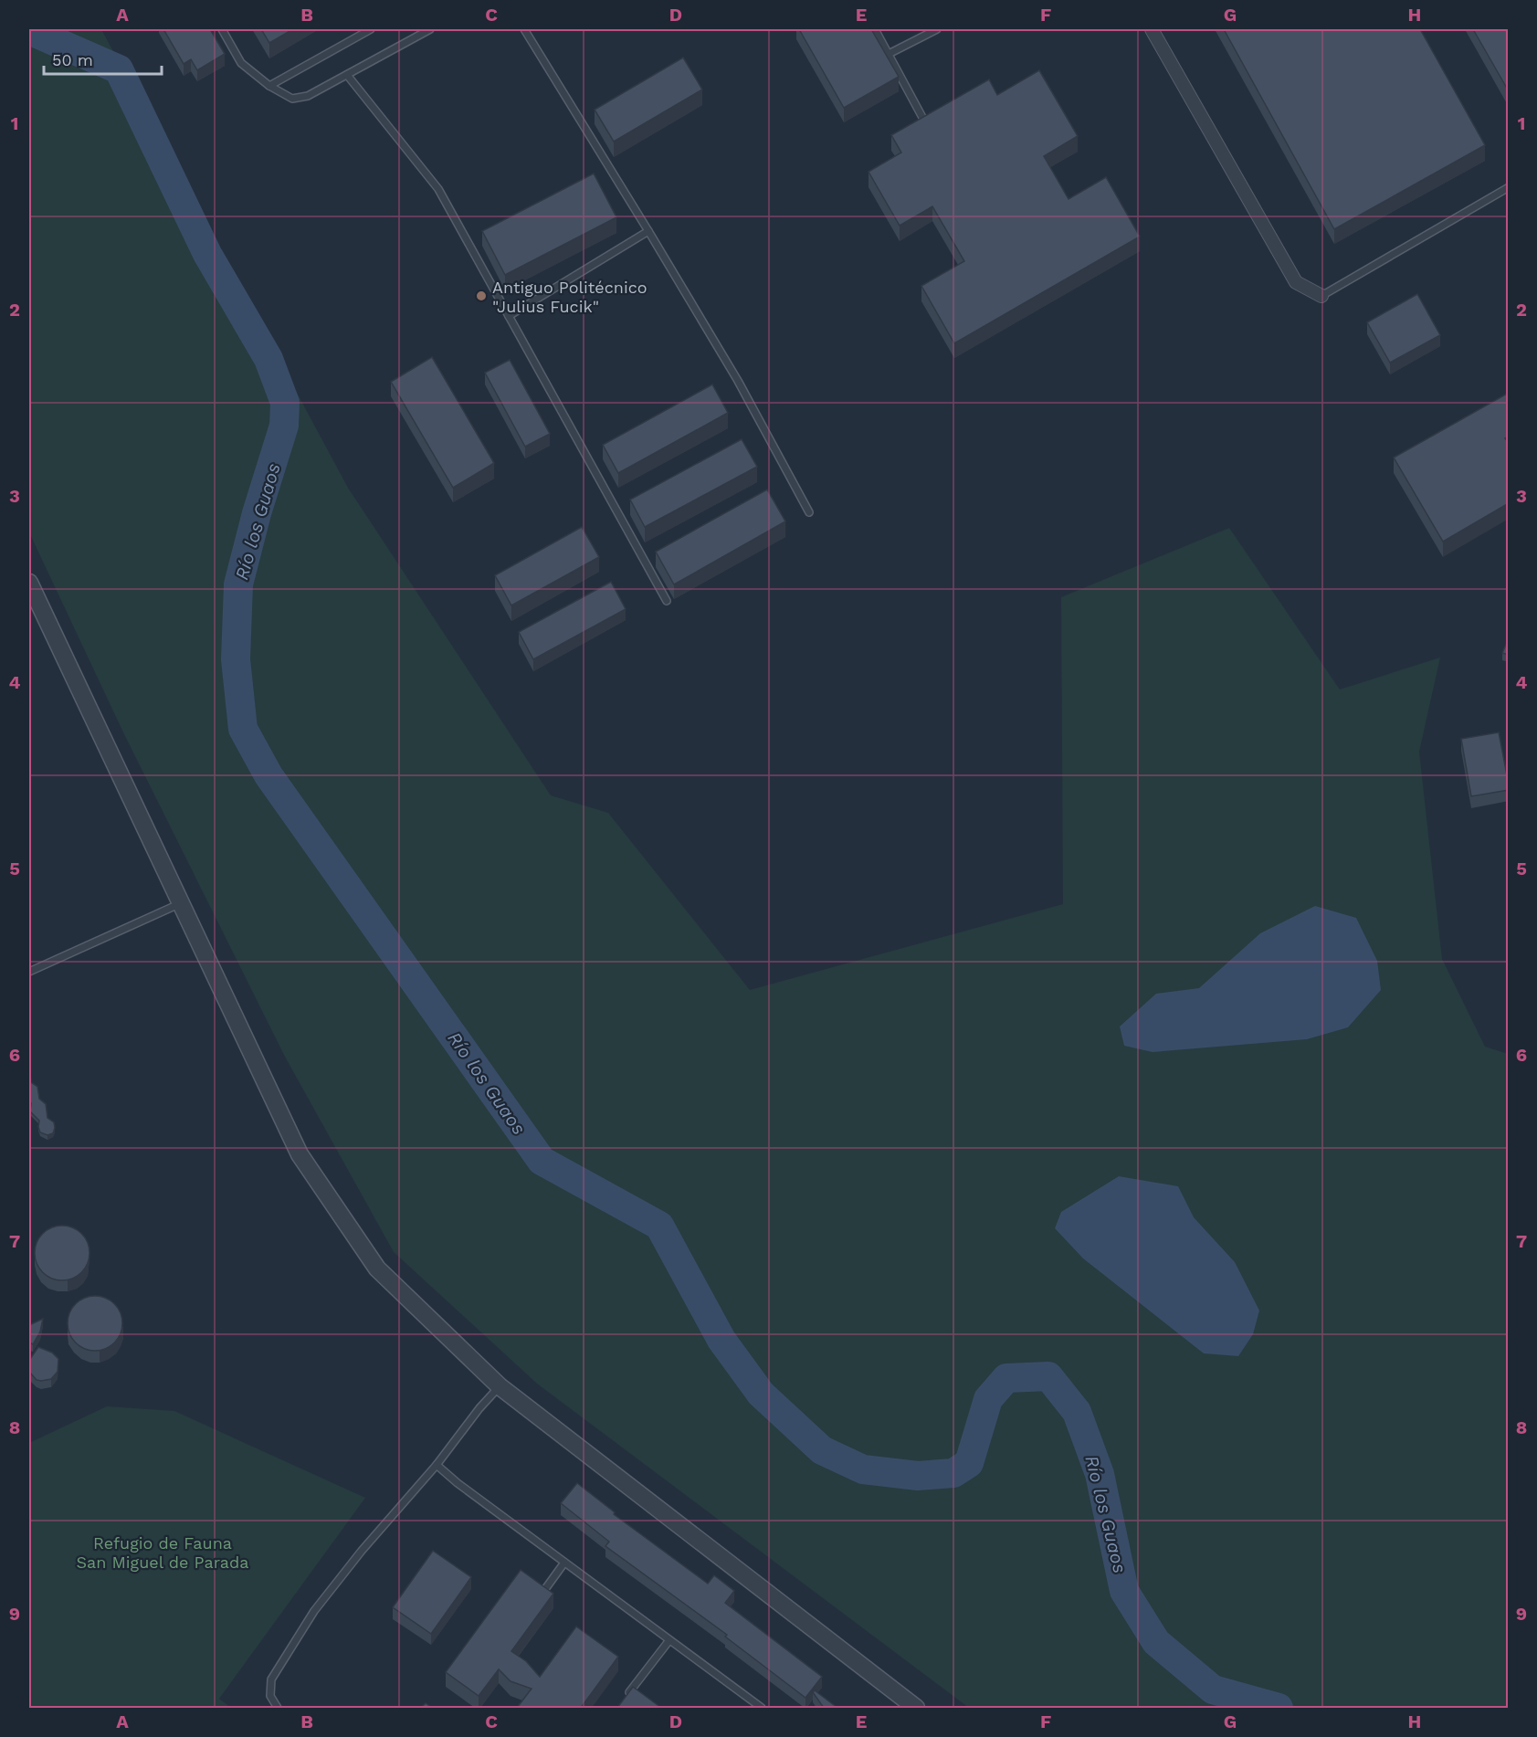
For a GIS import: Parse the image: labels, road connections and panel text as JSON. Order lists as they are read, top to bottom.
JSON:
{
  "water": ["Río los Guaos"],
  "parks": ["Refugio de Fauna San Miguel de Parada"],
  "places": ["Antiguo Politécnico \"Julius Fucik\""],
  "scale_bar": "50 m",
  "grid": {
    "columns": [
      "A",
      "B",
      "C",
      "D",
      "E",
      "F",
      "G",
      "H"
    ],
    "rows": [
      "1",
      "2",
      "3",
      "4",
      "5",
      "6",
      "7",
      "8",
      "9"
    ]
  }
}
